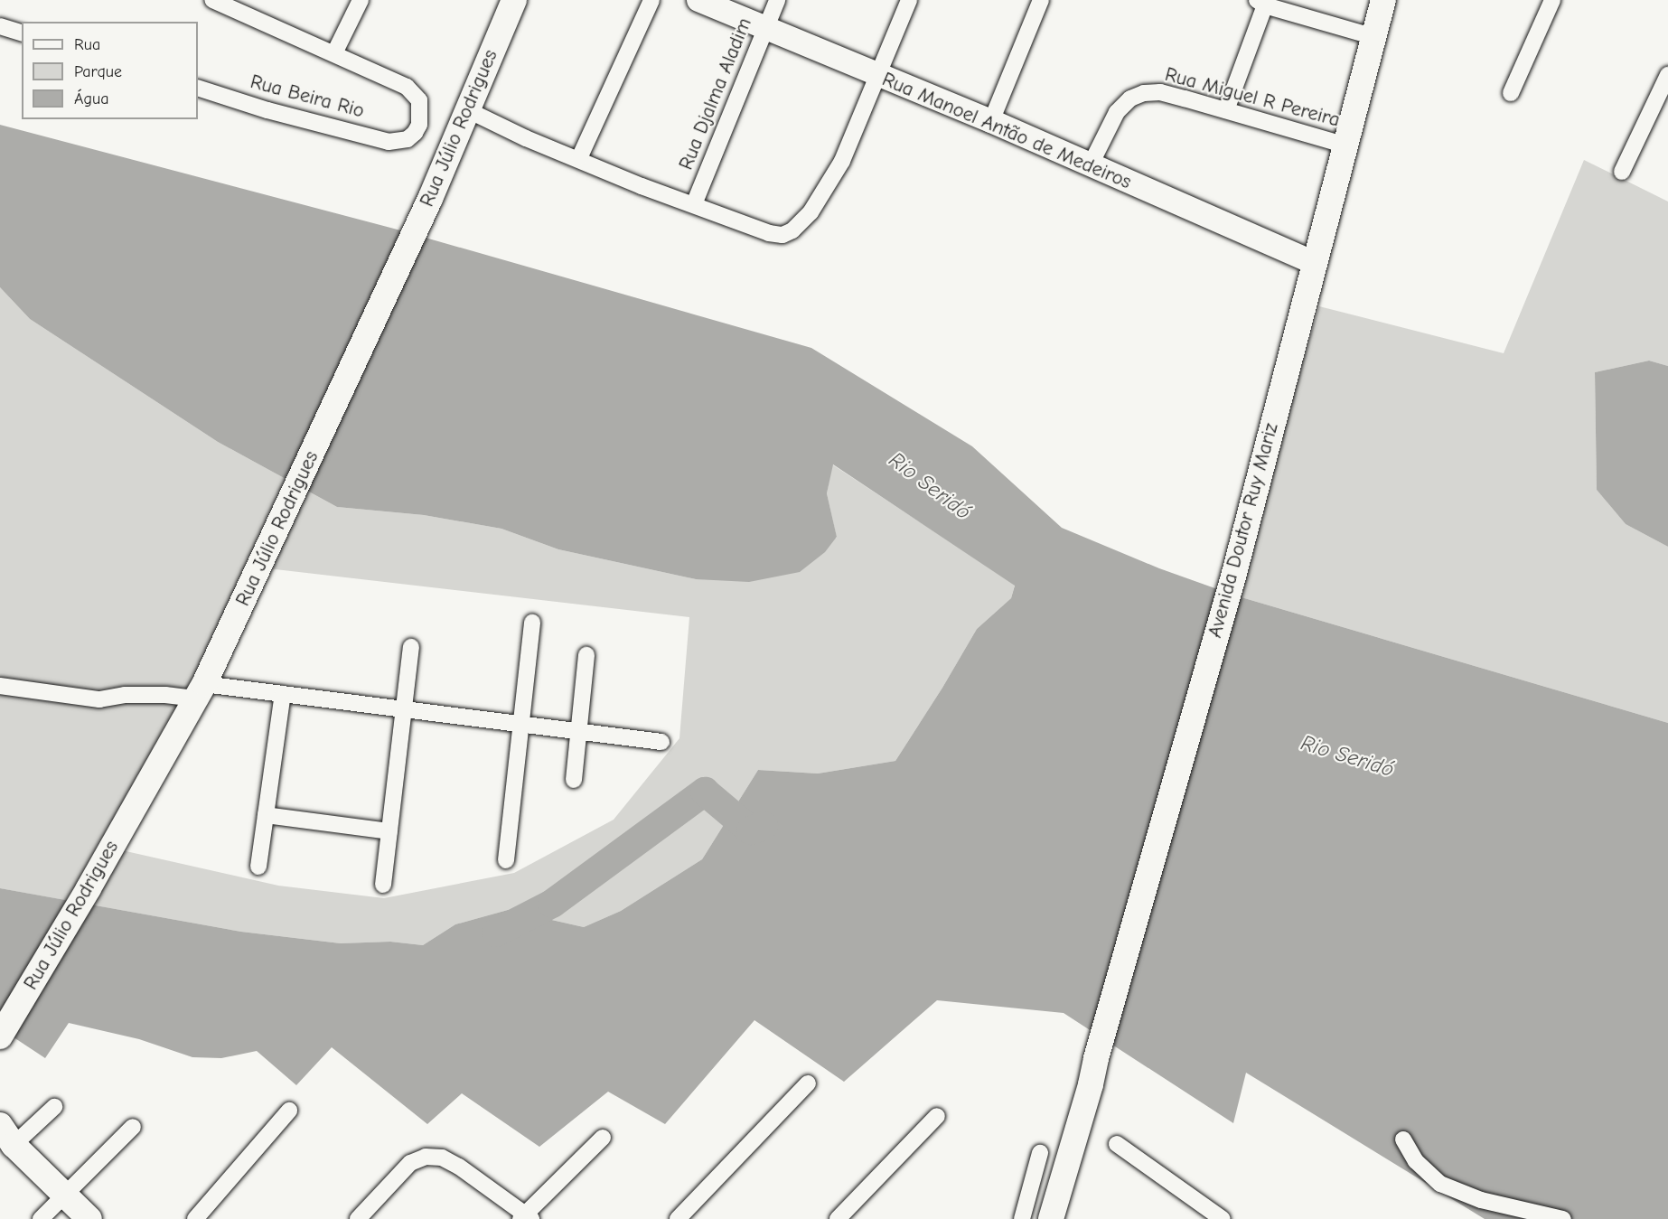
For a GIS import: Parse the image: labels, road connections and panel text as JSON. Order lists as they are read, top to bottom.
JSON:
{
  "streets": {
    "main road": ["Rua Júlio Rodrigues", "Avenida Doutor Ruy Mariz"],
    "street": [
      "Rua Djalma Aladim",
      "Rua Beira Rio",
      "Rua Miguel R Pereira",
      "Rua Manoel Antão de Medeiros"
    ]
  },
  "crossings": [
    ["Rua Djalma Aladim", "Rua Manoel Antão de Medeiros"],
    ["Rua Miguel R Pereira", "Rua Manoel Antão de Medeiros"],
    ["Rua Miguel R Pereira", "Avenida Doutor Ruy Mariz"],
    ["Rua Manoel Antão de Medeiros", "Avenida Doutor Ruy Mariz"]
  ],
  "water": ["Rio Seridó"],
  "legend": ["Rua", "Parque", "Água"]
}
